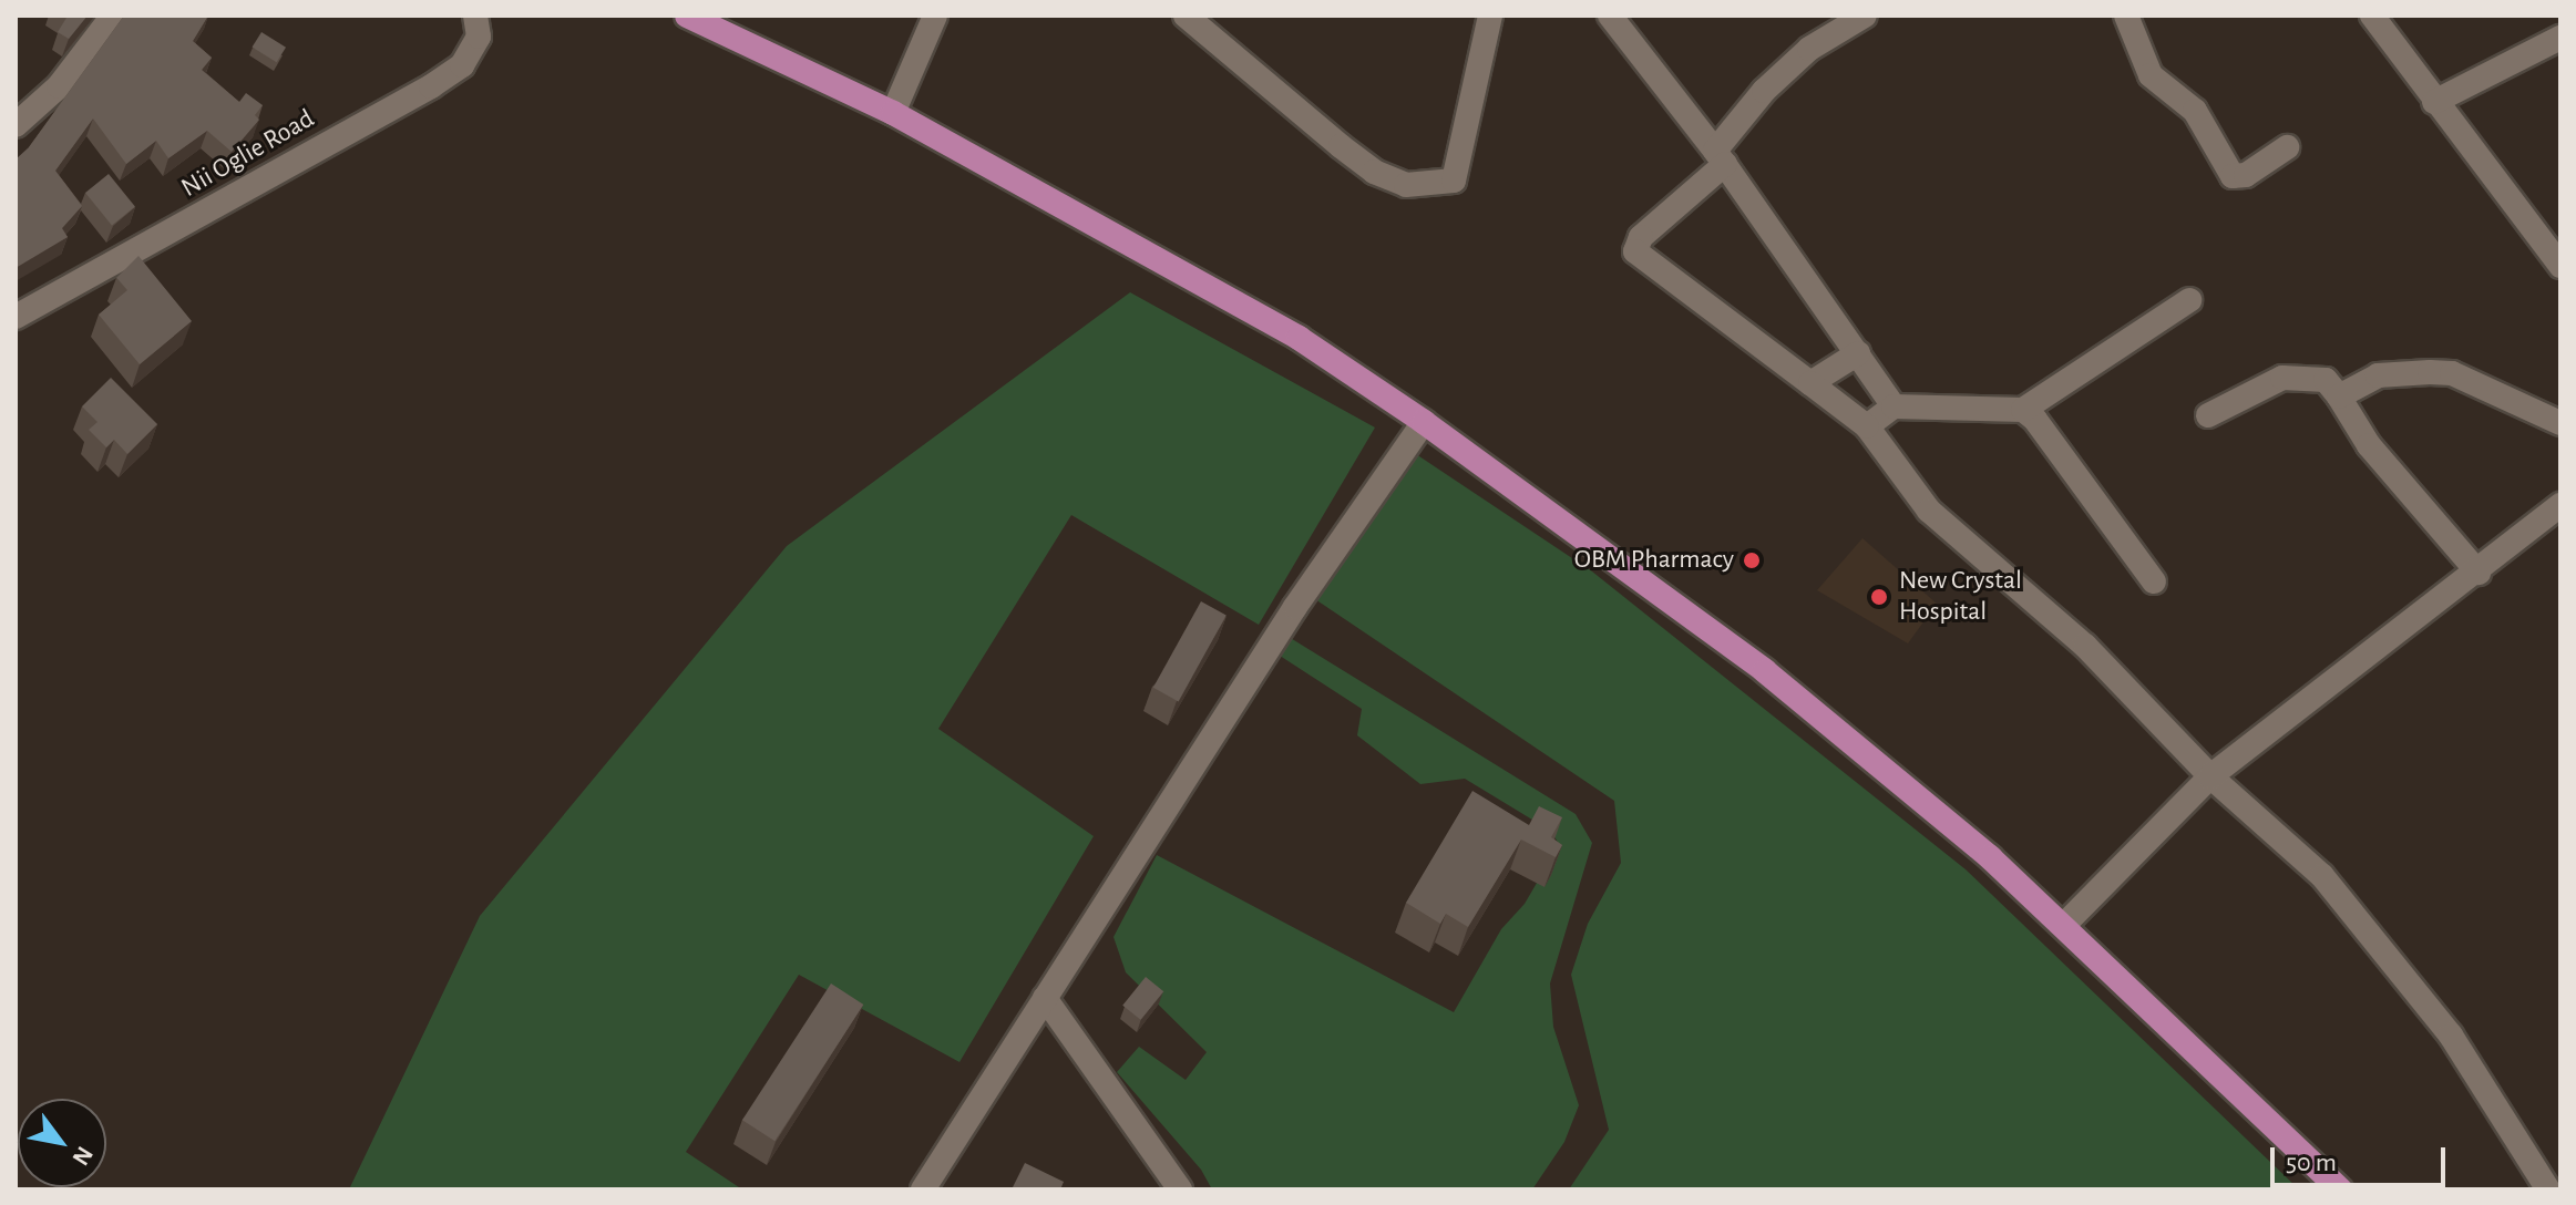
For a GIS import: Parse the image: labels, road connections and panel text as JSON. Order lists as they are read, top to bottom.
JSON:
{
  "streets": {
    "street": ["Nii Oglie Road"]
  },
  "places": ["OBM Pharmacy", "New Crystal Hospital"],
  "scale_bar": "50 m",
  "north": "bottom right"
}
